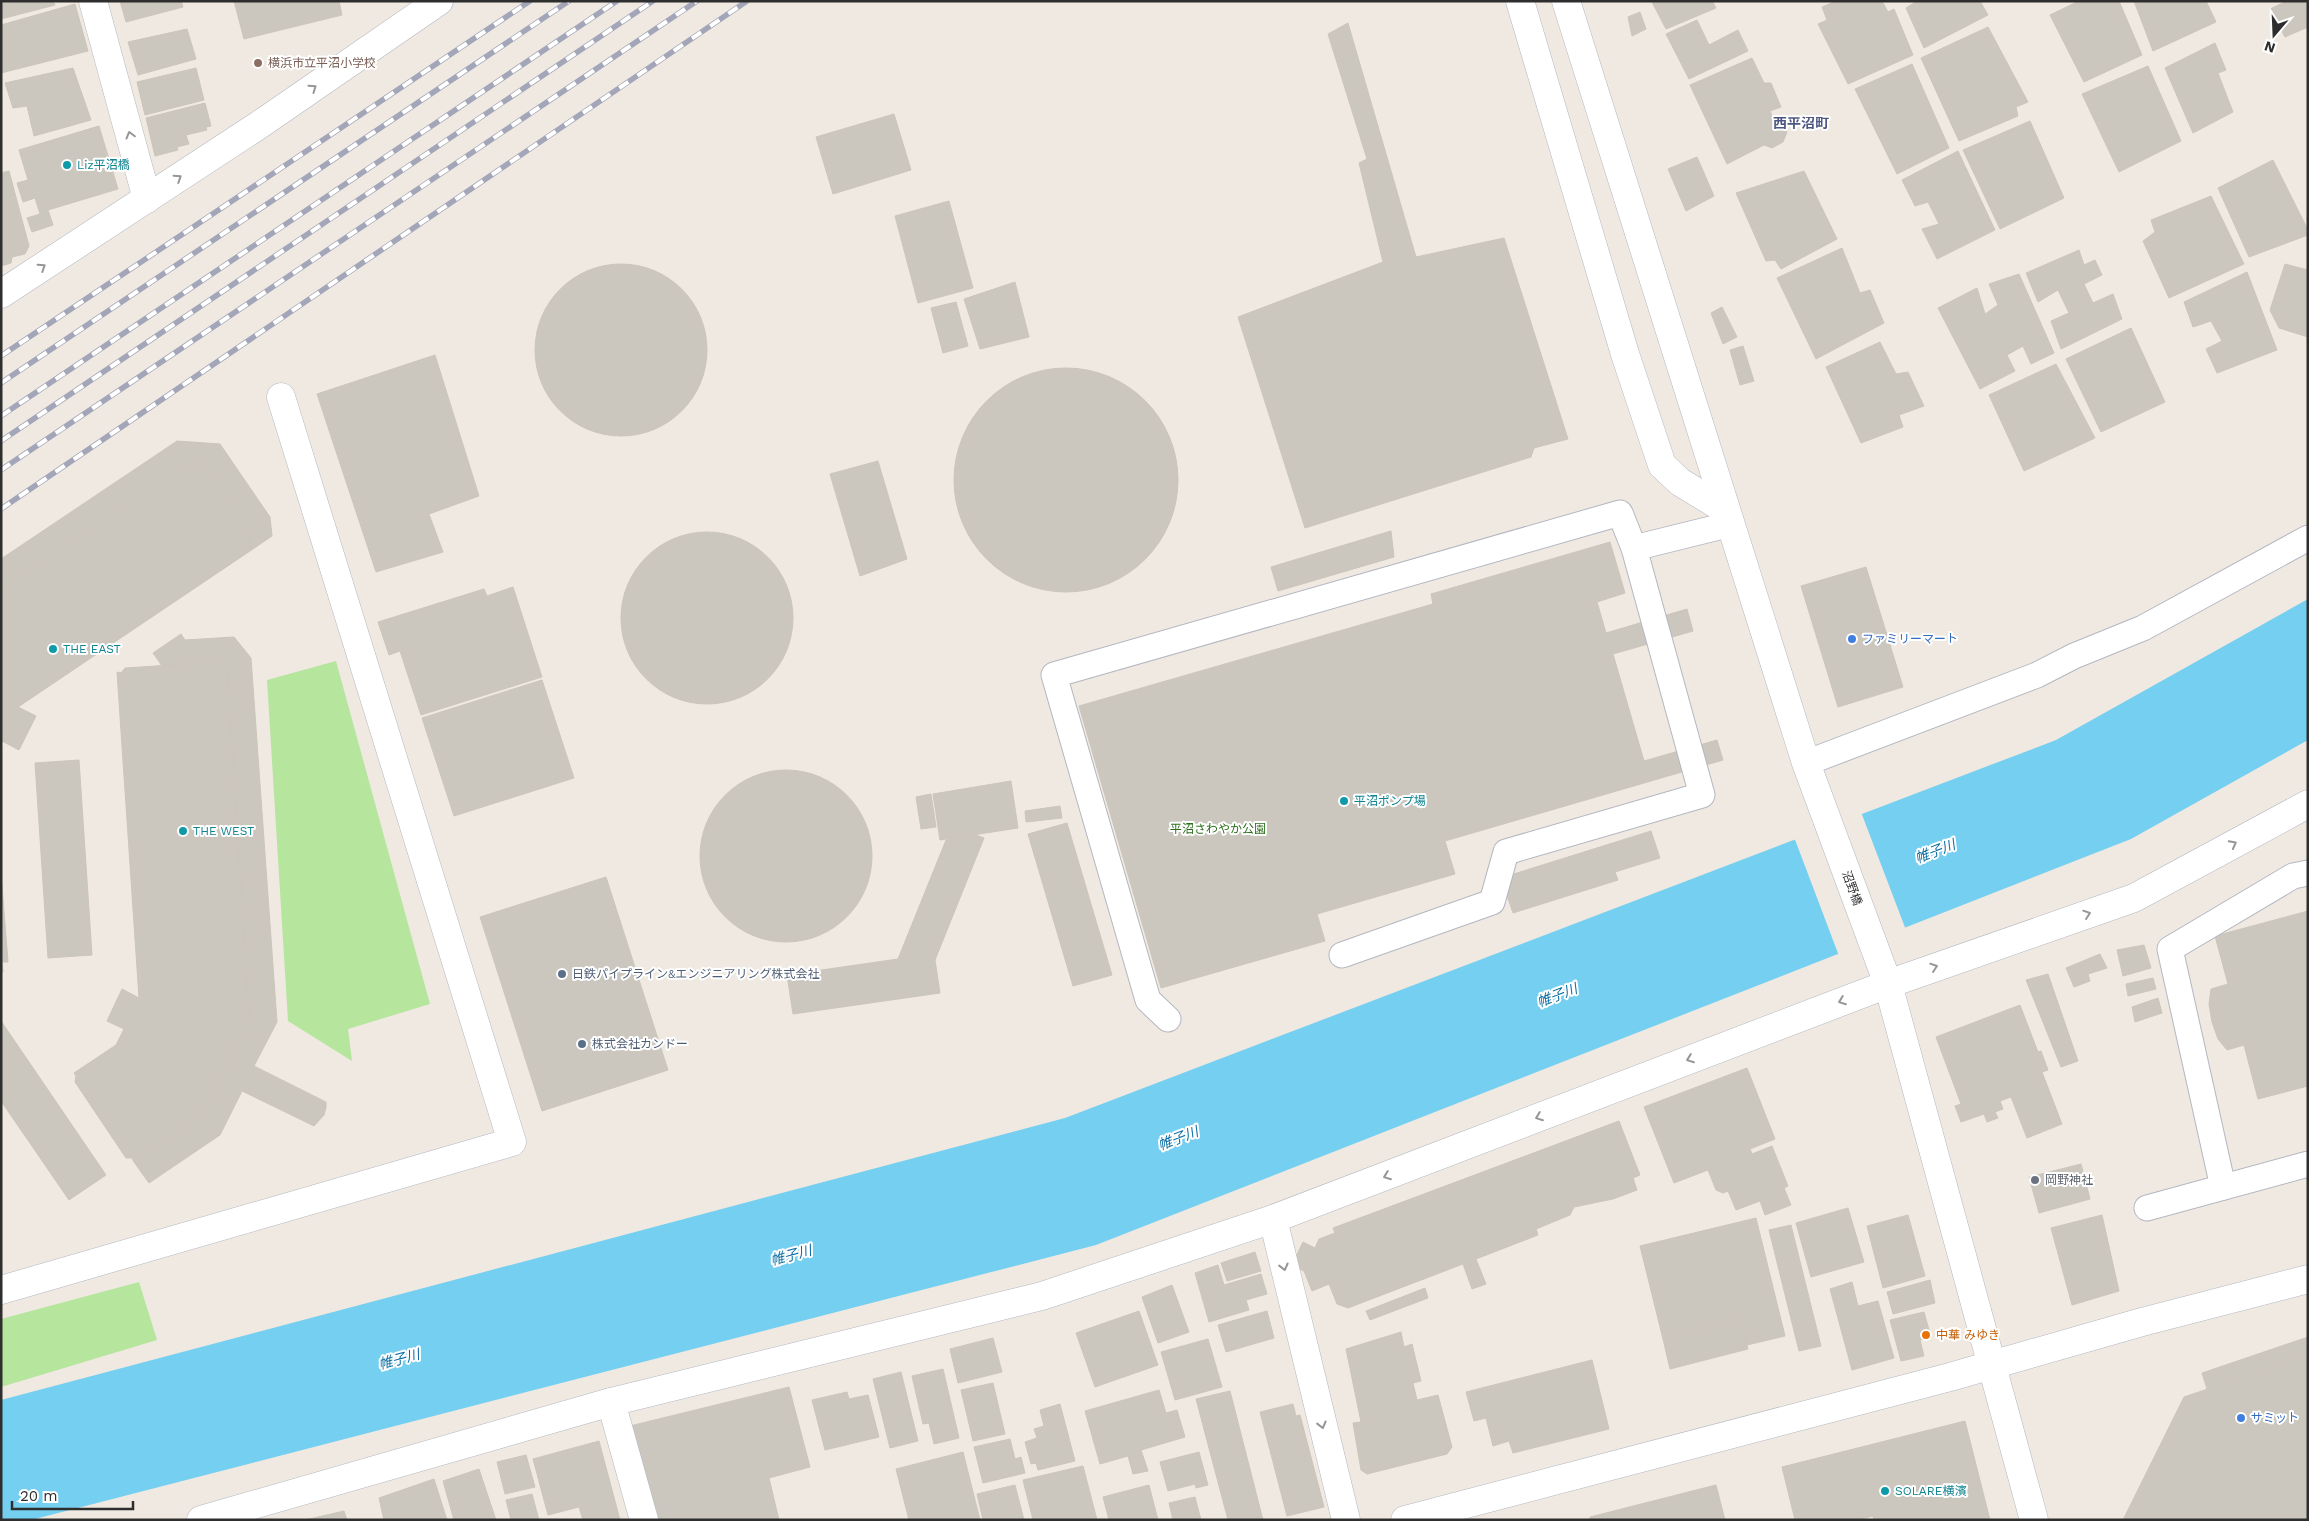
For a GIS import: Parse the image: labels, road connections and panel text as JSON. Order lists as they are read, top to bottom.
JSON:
{
  "streets": {
    "street": ["沼野橋"]
  },
  "districts": ["西平沼町"],
  "water": ["帷子川"],
  "parks": ["平沼さわやか公園"],
  "places": [
    "横浜市立平沼小学校",
    "Liz平沼橋",
    "ファミリーマート",
    "THE EAST",
    "平沼ポンプ場",
    "THE WEST",
    "日鉄パイプライン&エンジニアリング株式会社",
    "株式会社カンドー",
    "岡野神社",
    "中華 みゆき",
    "サミット",
    "SOLARE横濱"
  ],
  "scale_bar": "20 m",
  "north": "bottom"
}
